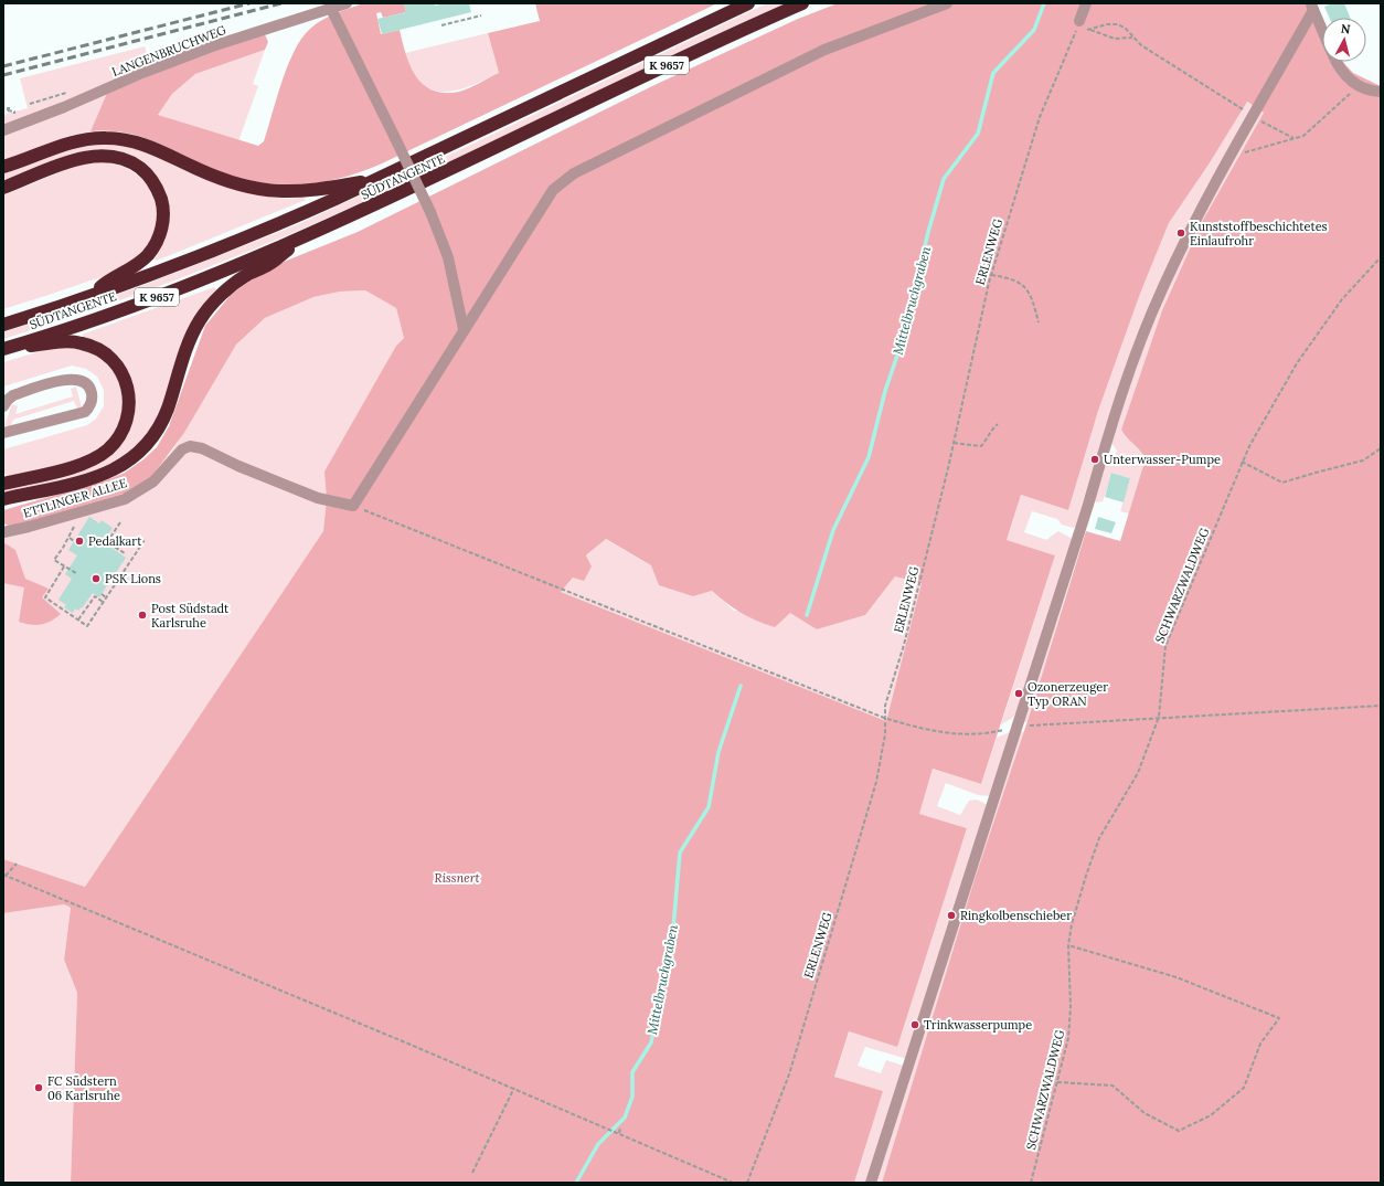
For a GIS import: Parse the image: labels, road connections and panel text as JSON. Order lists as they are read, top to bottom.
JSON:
{
  "streets": {
    "highway": ["K 9657", "SÜDTANGENTE"],
    "lane": ["LANGENBRUCHWEG", "ETTLINGER ALLEE"],
    "path": ["ERLENWEG", "SCHWARZWALDWEG"]
  },
  "water": ["Mittelbruchgraben"],
  "parks": ["Rissnert"],
  "places": [
    "Kunststoffbeschichtetes Einlaufrohr",
    "Unterwasser-Pumpe",
    "Pedalkart",
    "PSK Lions",
    "Post Südstadt Karlsruhe",
    "Ozonerzeuger Typ ORAN",
    "Ringkolbenschieber",
    "Trinkwasserpumpe",
    "FC Südstern 06 Karlsruhe"
  ],
  "north": "top"
}
